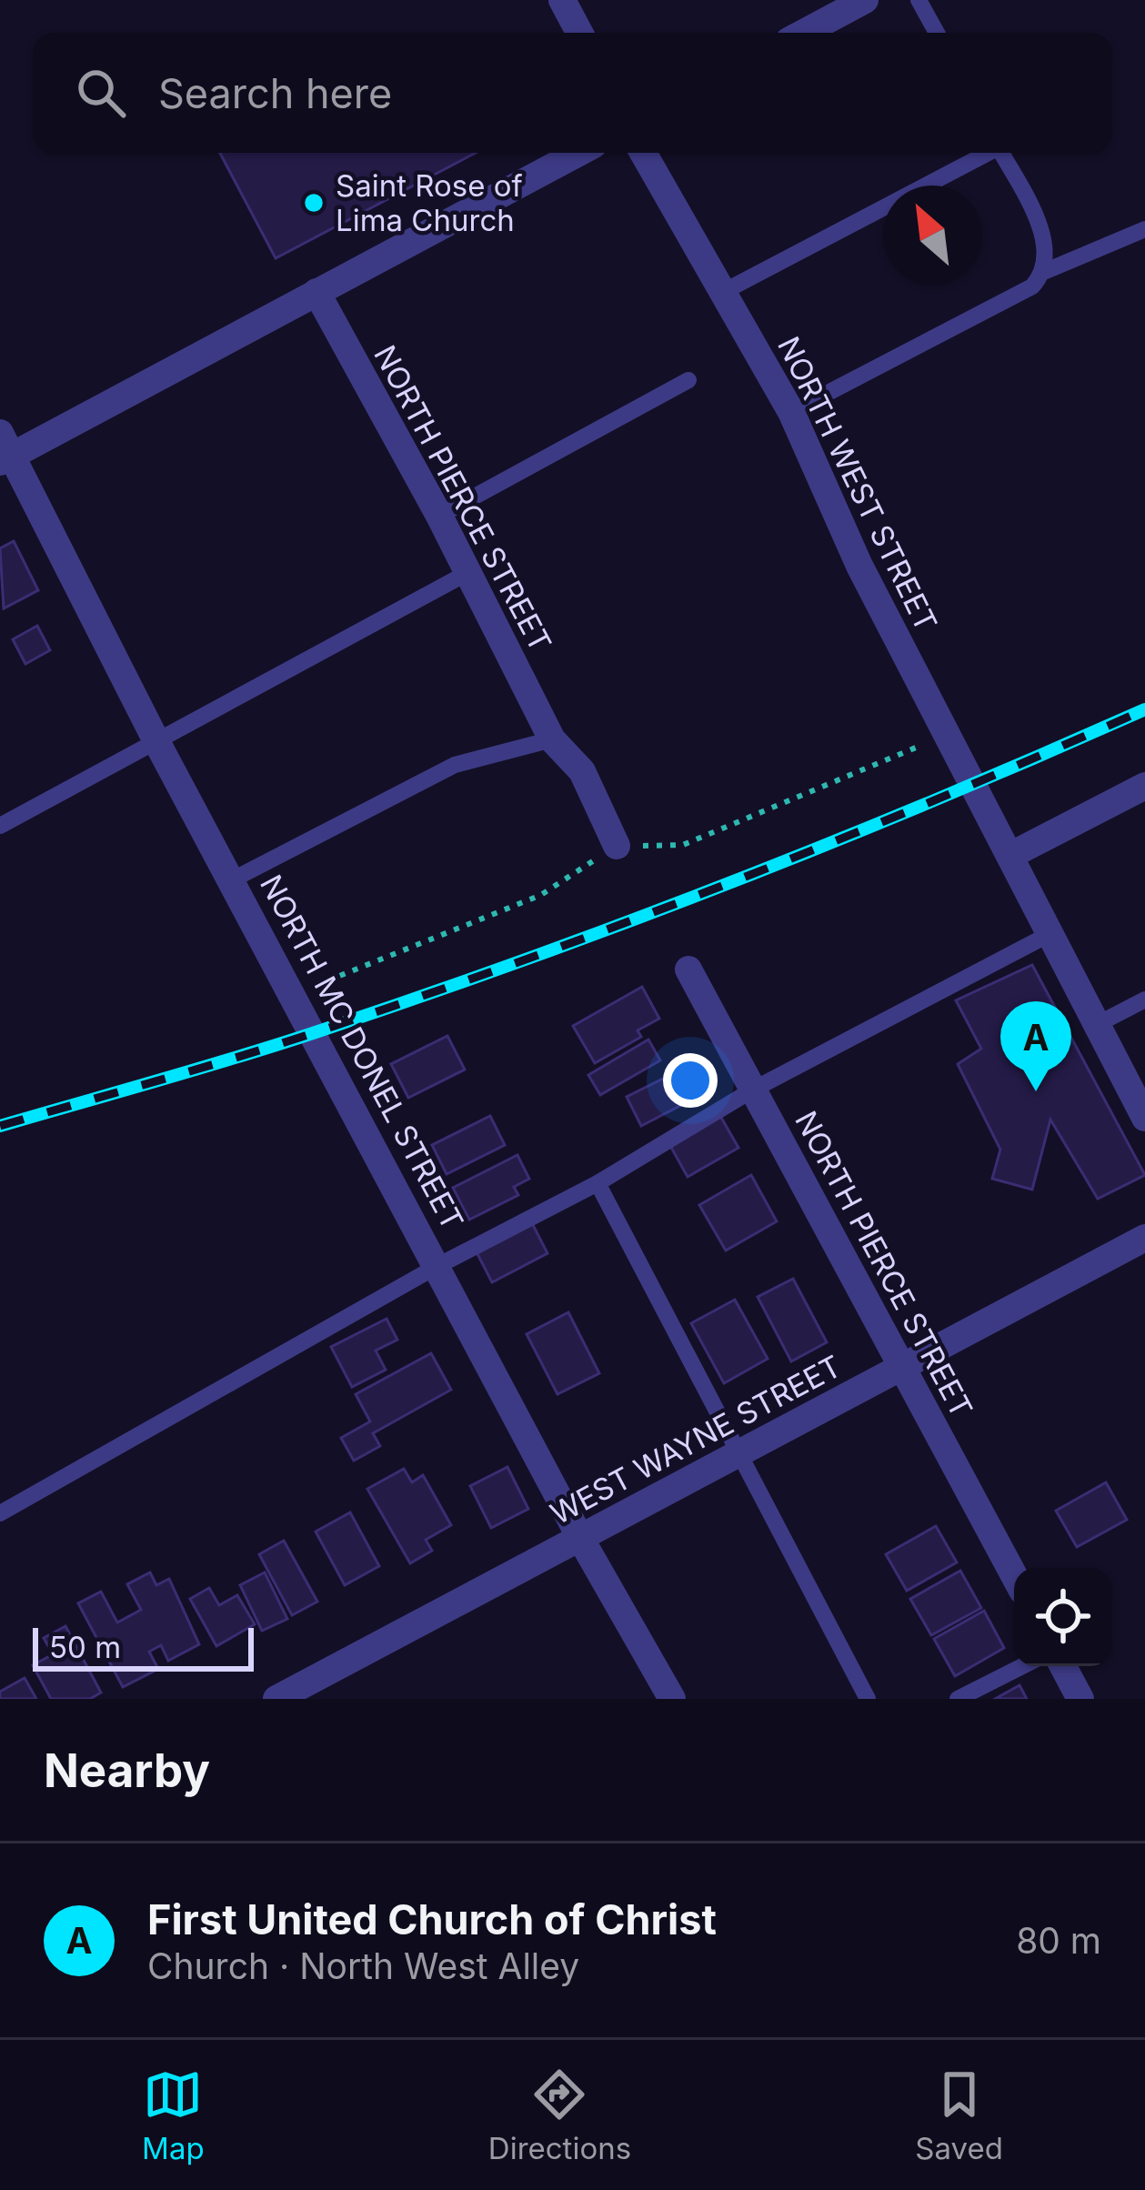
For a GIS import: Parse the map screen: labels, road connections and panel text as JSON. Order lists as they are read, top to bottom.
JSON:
{
  "streets": {
    "street": [
      "NORTH WEST STREET",
      "NORTH PIERCE STREET",
      "NORTH MC DONEL STREET",
      "WEST WAYNE STREET"
    ]
  },
  "crossings": [
    ["NORTH PIERCE STREET", "WEST WAYNE STREET"],
    ["NORTH MC DONEL STREET", "WEST WAYNE STREET"]
  ],
  "places": ["Saint Rose of Lima Church"],
  "scale_bar": "50 m",
  "north": "top left",
  "page": {
    "search": "Search here",
    "pins": "A",
    "scale": "50 m",
    "heading": "Nearby",
    "list": [
      {
        "mark": "A",
        "name": "First United Church of Christ",
        "note": "Church · North West Alley",
        "value": "80 m"
      }
    ],
    "nav": ["Map", "Directions", "Saved"]
  }
}
